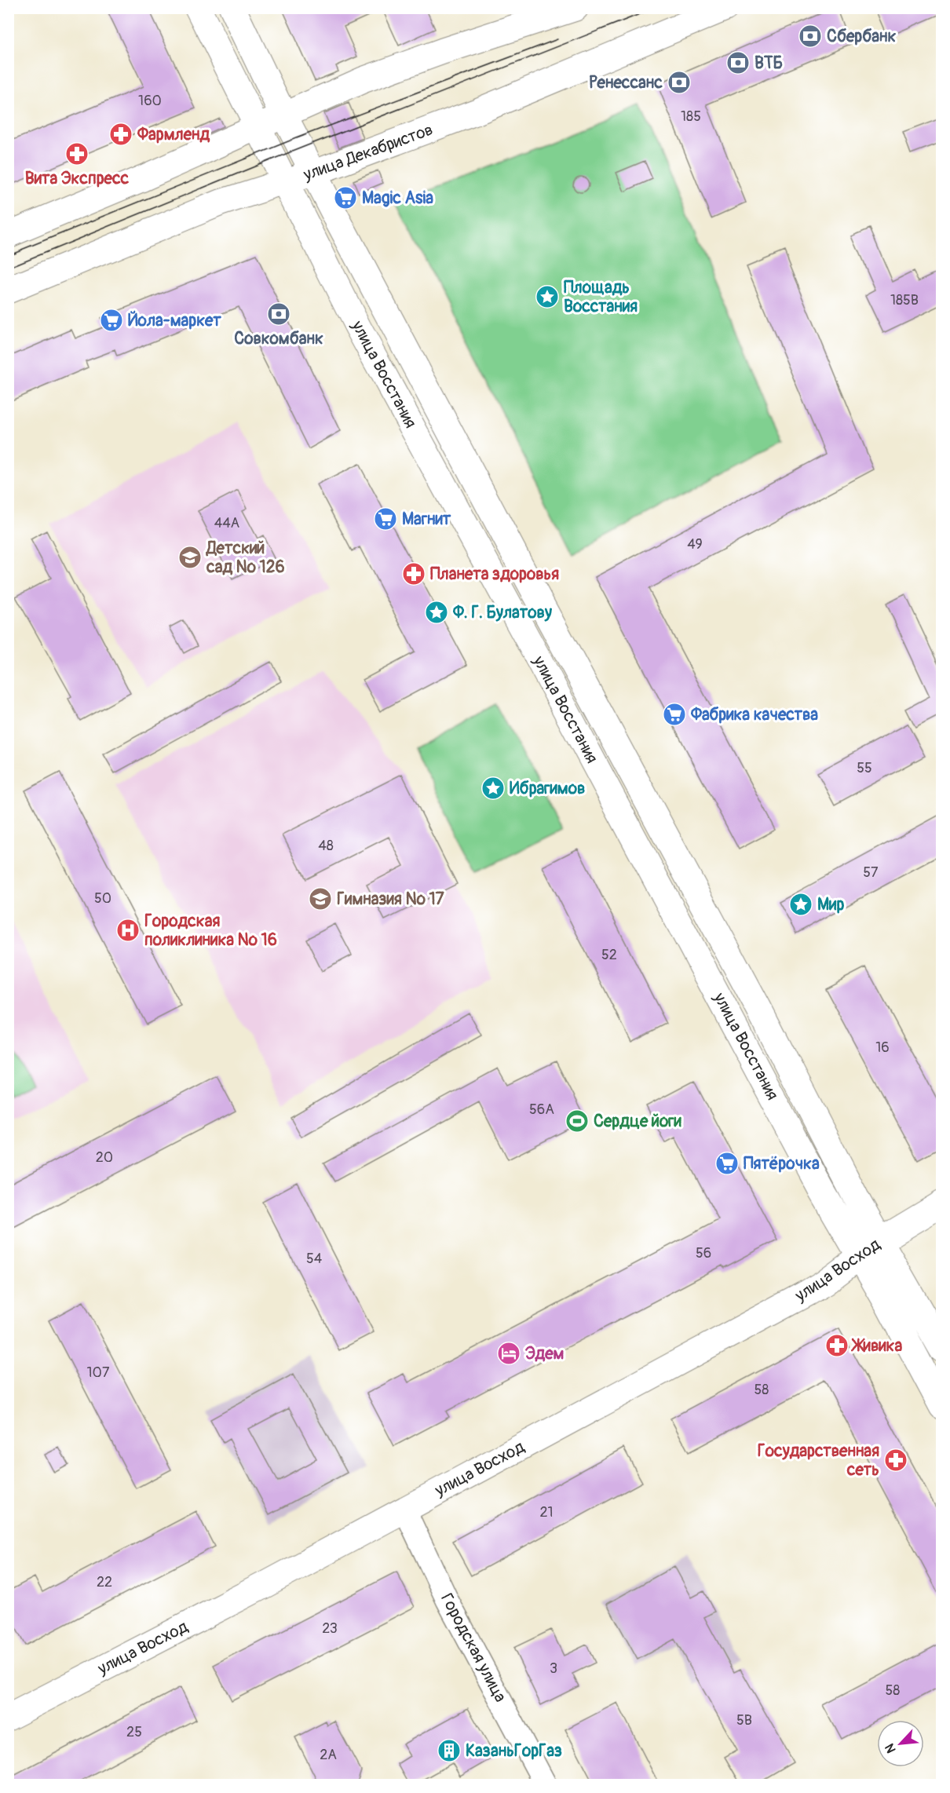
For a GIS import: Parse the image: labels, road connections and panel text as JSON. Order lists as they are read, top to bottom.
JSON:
{
  "streets": {
    "main road": ["улица Декабристов", "улица Восстания", "улица Восход"],
    "street": ["Городская улица"]
  },
  "crossings": [
    ["улица Декабристов", "улица Восстания"],
    ["улица Восстания", "улица Восход"],
    ["улица Восход", "Городская улица"]
  ],
  "places": {
    "bank": [
      "Сбербанк",
      "ВТБ",
      "Ренессанс",
      "Совкомбанк"
    ],
    "pharmacy": [
      "Фармленд",
      "Вита Экспресс",
      "Планета здоровья",
      "Живика",
      "Государственная сеть"
    ],
    "supermarket": [
      "Magic Asia",
      "Йола-маркет",
      "Магнит",
      "Фабрика качества",
      "Пятёрочка"
    ],
    "place": [
      "Площадь Восстания",
      "Ф. Г. Булатову",
      "Ибрагимов",
      "Мир"
    ],
    "school or university": ["Детский сад № 126", "Гимназия № 17"],
    "hospital": ["Городская поликлиника № 16"],
    "sports": ["Сердце йоги"],
    "hotel": ["Эдем"],
    "building": ["КазаньГорГаз"]
  },
  "house_numbers": [
    "160",
    "185",
    "185В",
    "44А",
    "49",
    "55",
    "48",
    "57",
    "50",
    "52",
    "16",
    "56А",
    "20",
    "56",
    "54",
    "107",
    "58",
    "21",
    "22",
    "23",
    "3",
    "58",
    "5В",
    "25",
    "2А"
  ],
  "north": "bottom left"
}
